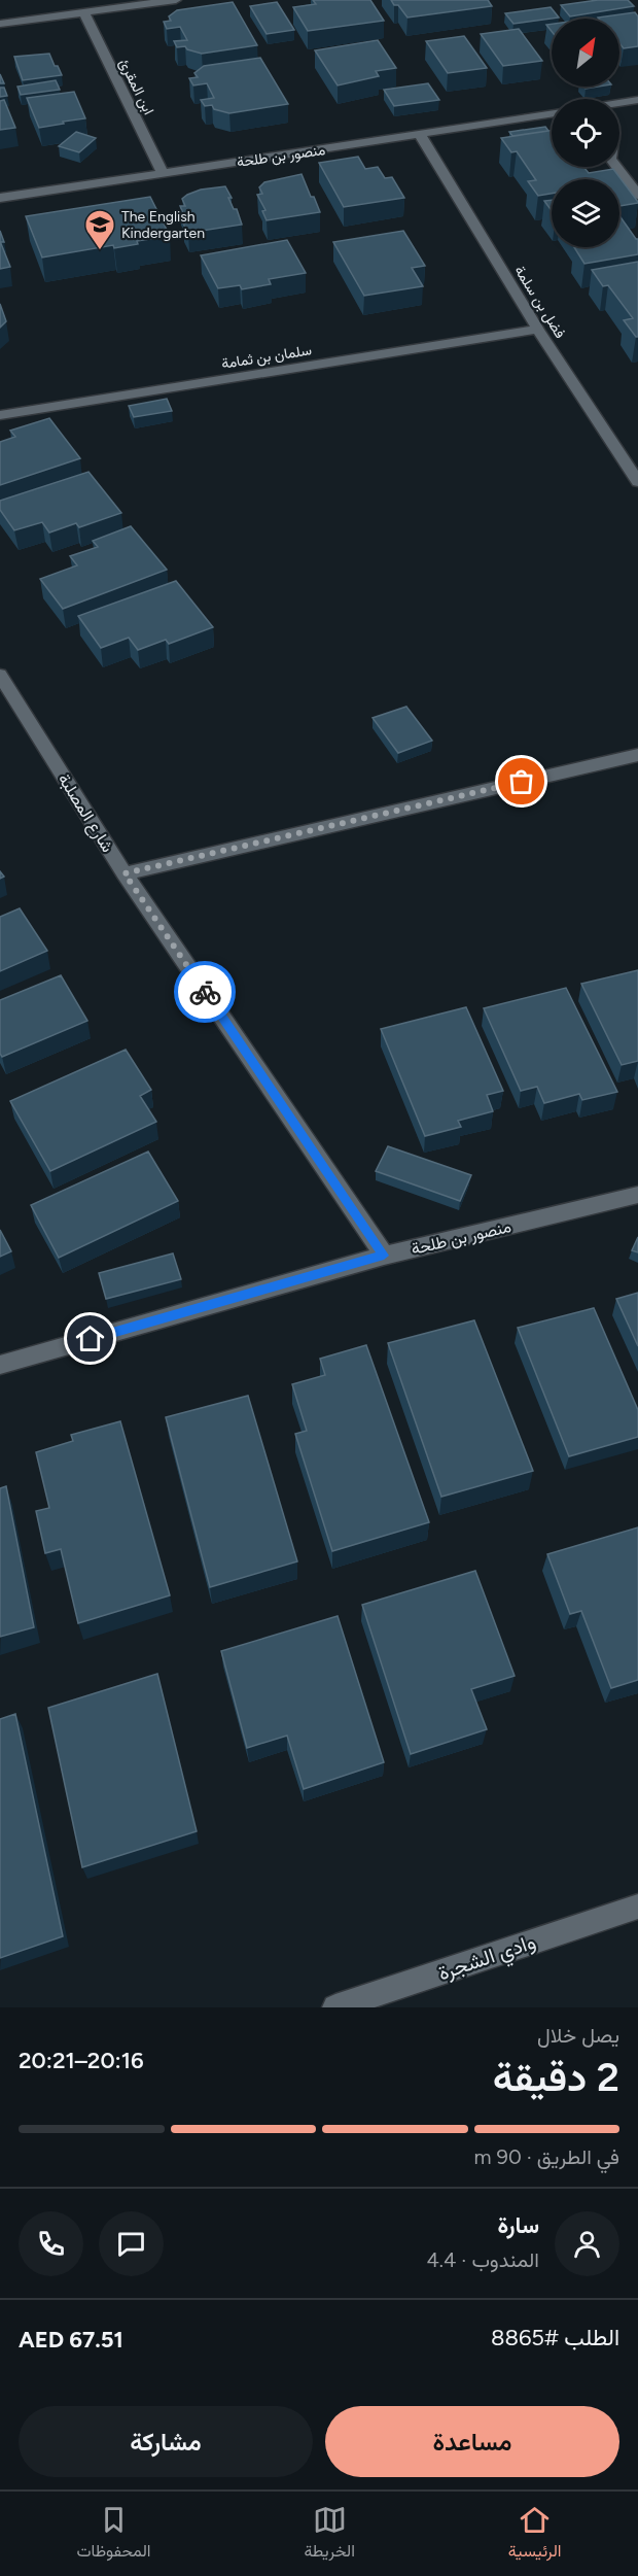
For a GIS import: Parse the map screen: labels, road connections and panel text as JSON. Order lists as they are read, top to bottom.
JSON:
{
  "streets": {
    "street": [
      "ابن المقرئ",
      "منصور بن طلحة",
      "فضل بن سلمة",
      "سلمان بن ثمامة",
      "شارع المصلبة",
      "وادي الشجرة"
    ]
  },
  "crossings": [
    ["ابن المقرئ", "منصور بن طلحة"],
    ["منصور بن طلحة", "فضل بن سلمة"],
    ["منصور بن طلحة", "شارع المصلبة"],
    ["فضل بن سلمة", "سلمان بن ثمامة"]
  ],
  "places": {
    "school or university": ["The English Kindergarten"]
  },
  "north": "top right",
  "page": {
    "heading": ["2 دقيقة", "يصل خلال", "20:16–20:21"],
    "panel": [
      "سارة",
      "المندوب · 4.4",
      "الطلب #8865",
      "AED 67.51"
    ],
    "bar": "في الطريق · 90 m",
    "buttons": ["مساعدة", "مشاركة"],
    "tabs": ["الرئيسية", "الخريطة", "المحفوظات"]
  }
}
